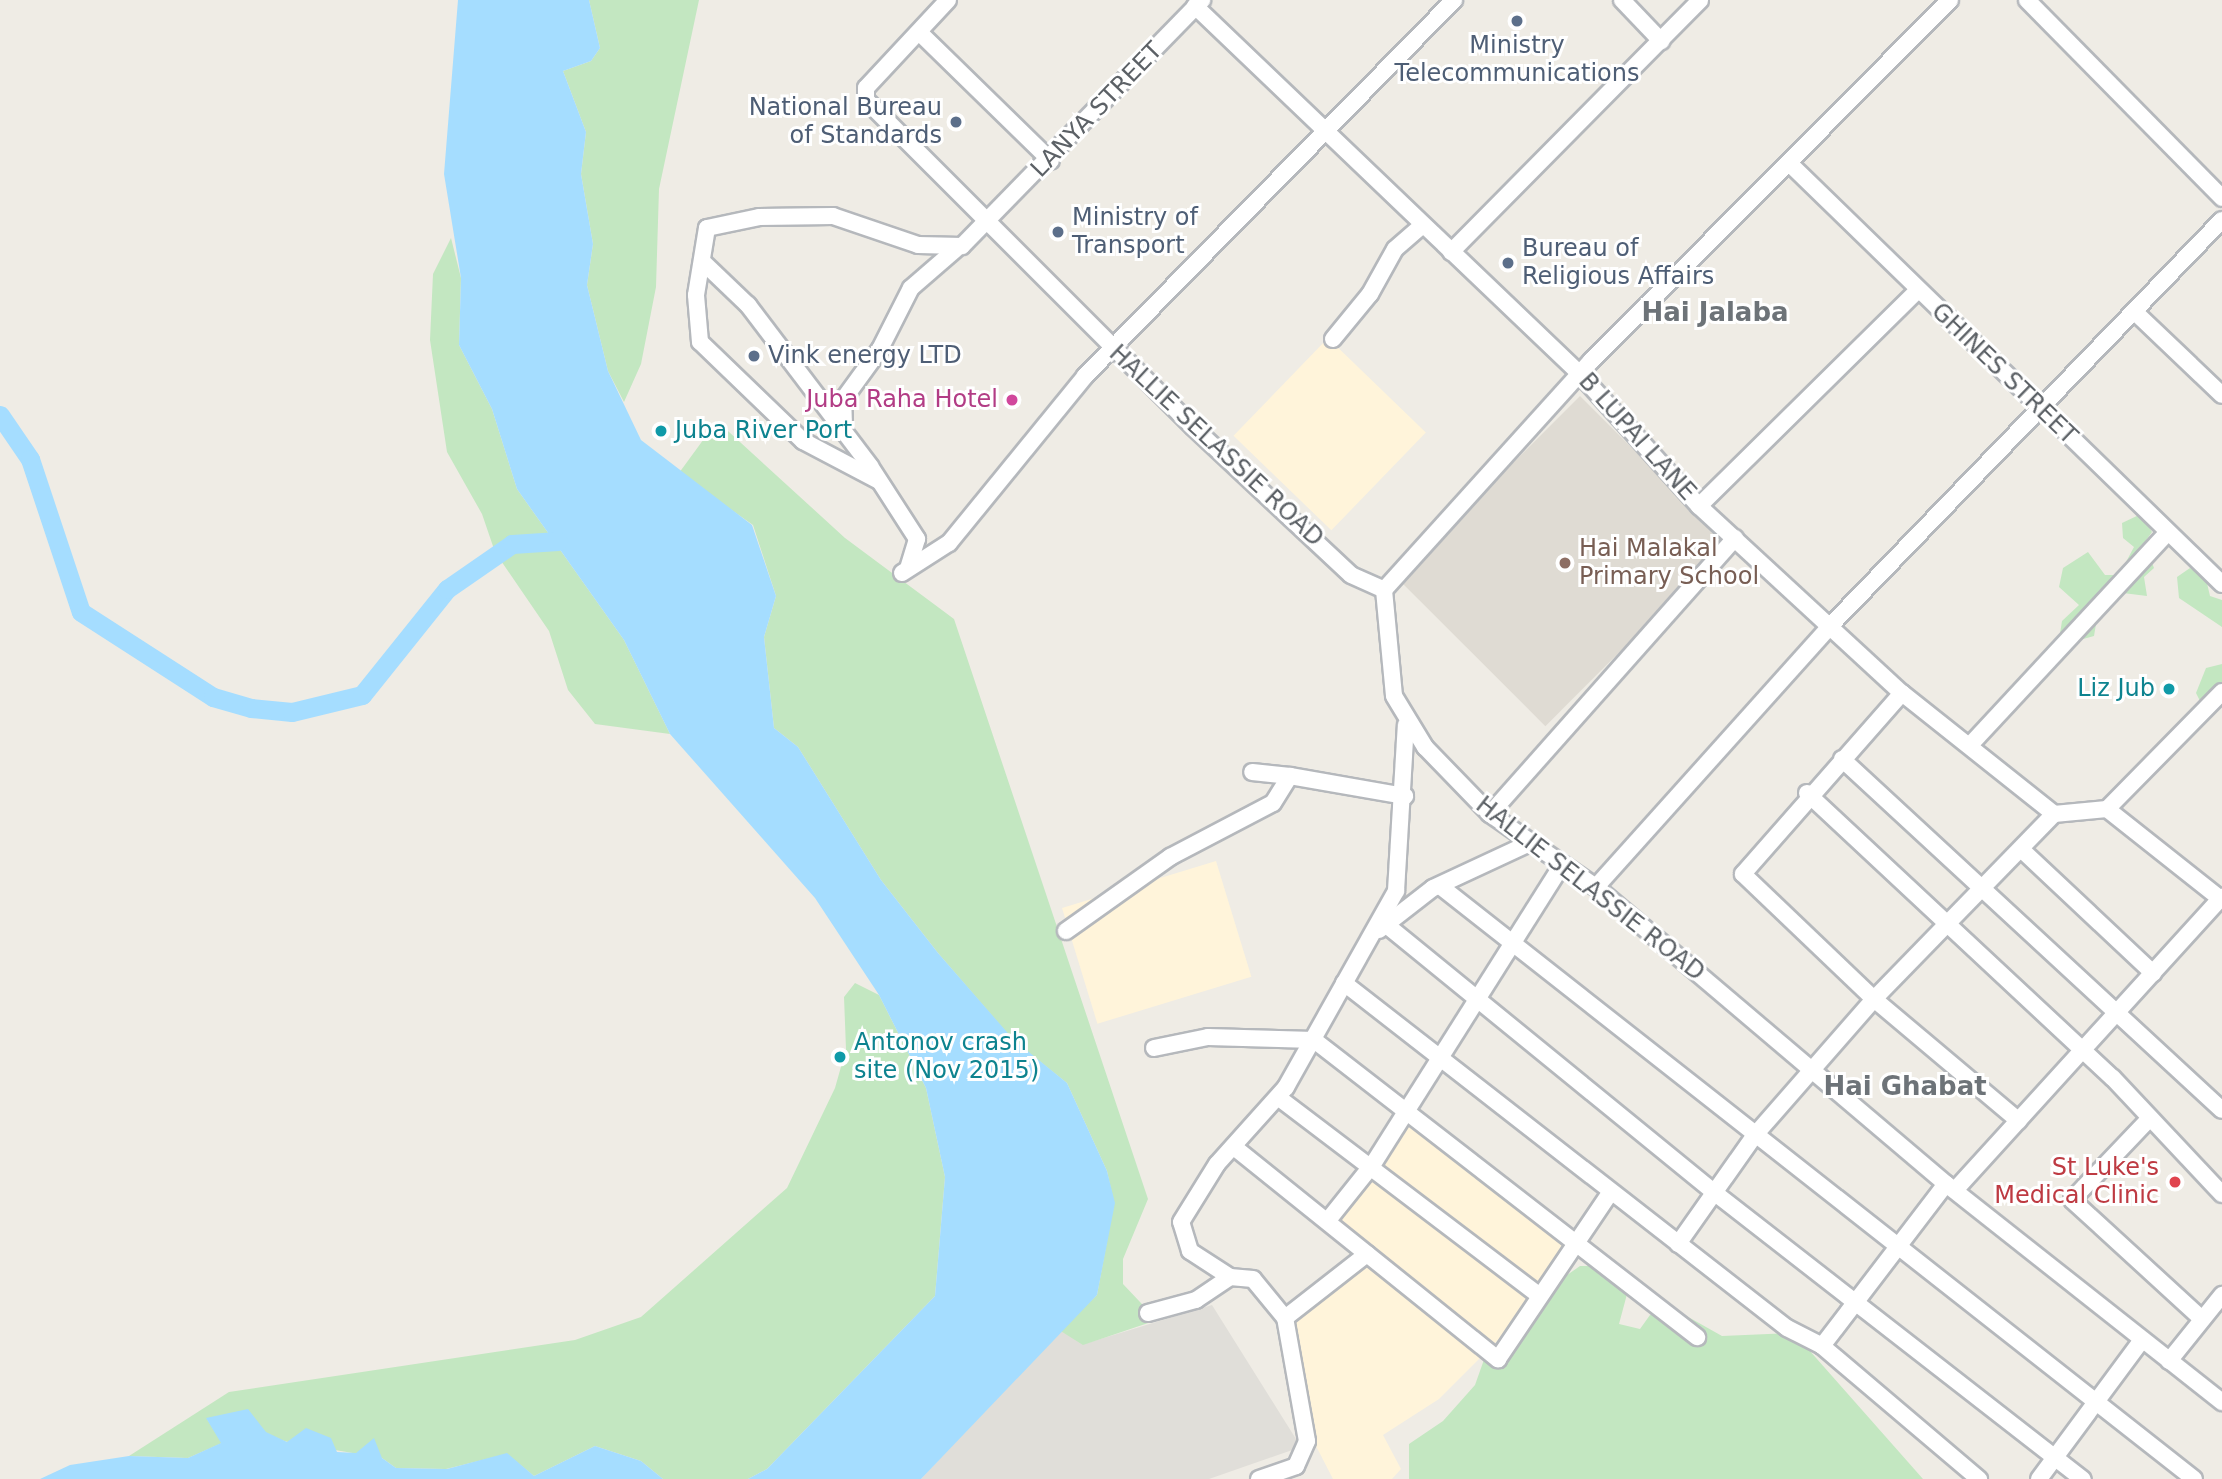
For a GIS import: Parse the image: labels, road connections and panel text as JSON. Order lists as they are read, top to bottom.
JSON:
{
  "streets": {
    "street": [
      "LANYA STREET",
      "GHINES STREET",
      "B LUPAI LANE",
      "HALLIE SELASSIE ROAD"
    ]
  },
  "crossings": [
    ["LANYA STREET", "B LUPAI LANE"],
    ["LANYA STREET", "HALLIE SELASSIE ROAD"]
  ],
  "districts": ["Hai Jalaba", "Hai Ghabat"],
  "places": [
    "Ministry Telecommunications",
    "National Bureau of Standards",
    "Ministry of Transport",
    "Bureau of Religious Affairs",
    "Vink energy LTD",
    "Juba Raha Hotel",
    "Juba River Port",
    "Hai Malakal Primary School",
    "Liz Jub",
    "Antonov crash site (Nov 2015)",
    "St Luke's Medical Clinic"
  ]
}
